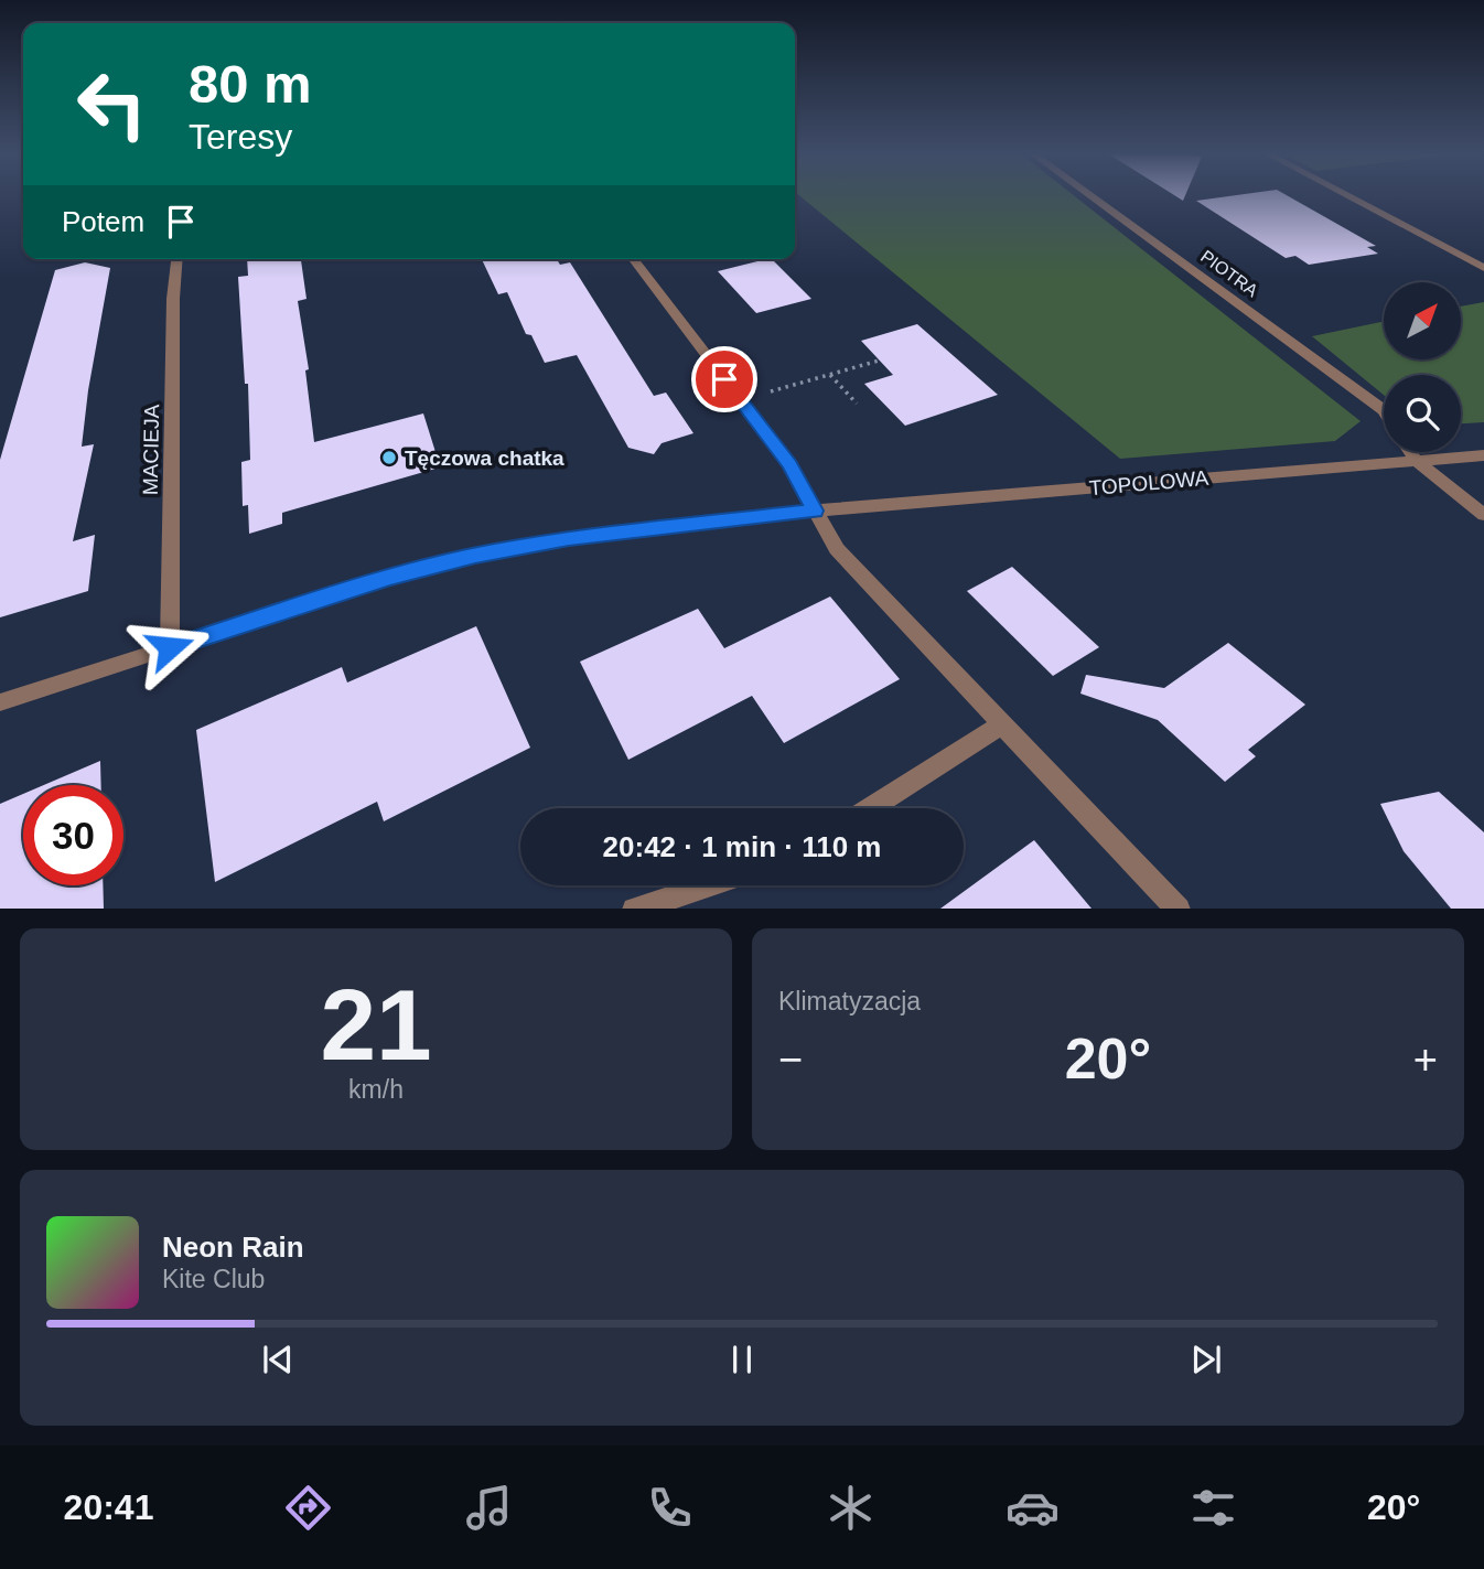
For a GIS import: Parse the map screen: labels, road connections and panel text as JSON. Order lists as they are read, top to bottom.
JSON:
{
  "streets": {
    "street": ["PIOTRA", "MACIEJA", "TOPOLOWA"]
  },
  "crossings": [
    ["MACIEJA", "TOPOLOWA"]
  ],
  "places": ["Tęczowa chatka"],
  "north": "top right",
  "page": {
    "turn": ["80 m", "Teresy"],
    "then": "Potem",
    "limit": "30",
    "trip": "20:42 · 1 min · 110 m",
    "tile": [
      ["21", "km/h"],
      "Klimatyzacja"
    ],
    "heat": ["−", "20°", "+"],
    "song": ["Neon Rain", "Kite Club"],
    "tabs": ["20:41", "20°"]
  }
}
